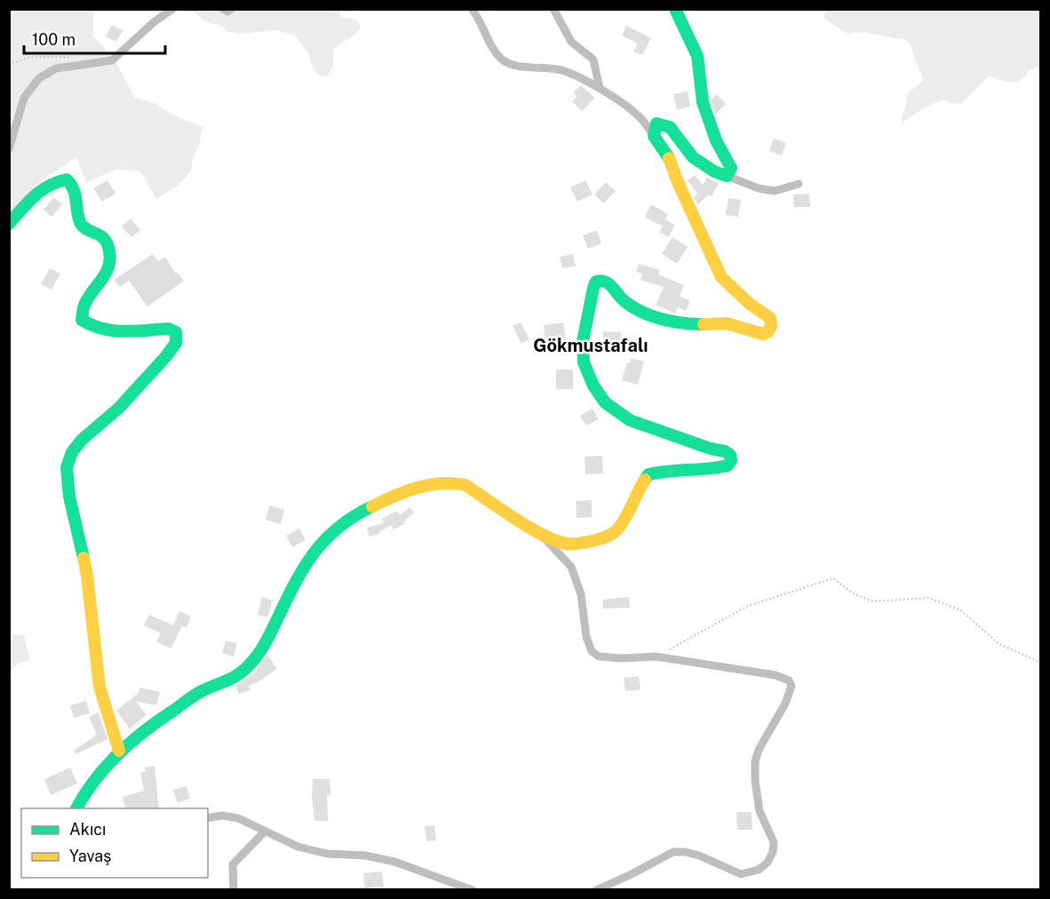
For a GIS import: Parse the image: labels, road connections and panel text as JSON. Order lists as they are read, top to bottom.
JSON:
{
  "districts": ["Gökmustafalı"],
  "legend": ["Akıcı", "Yavaş"],
  "scale_bar": "100 m"
}
